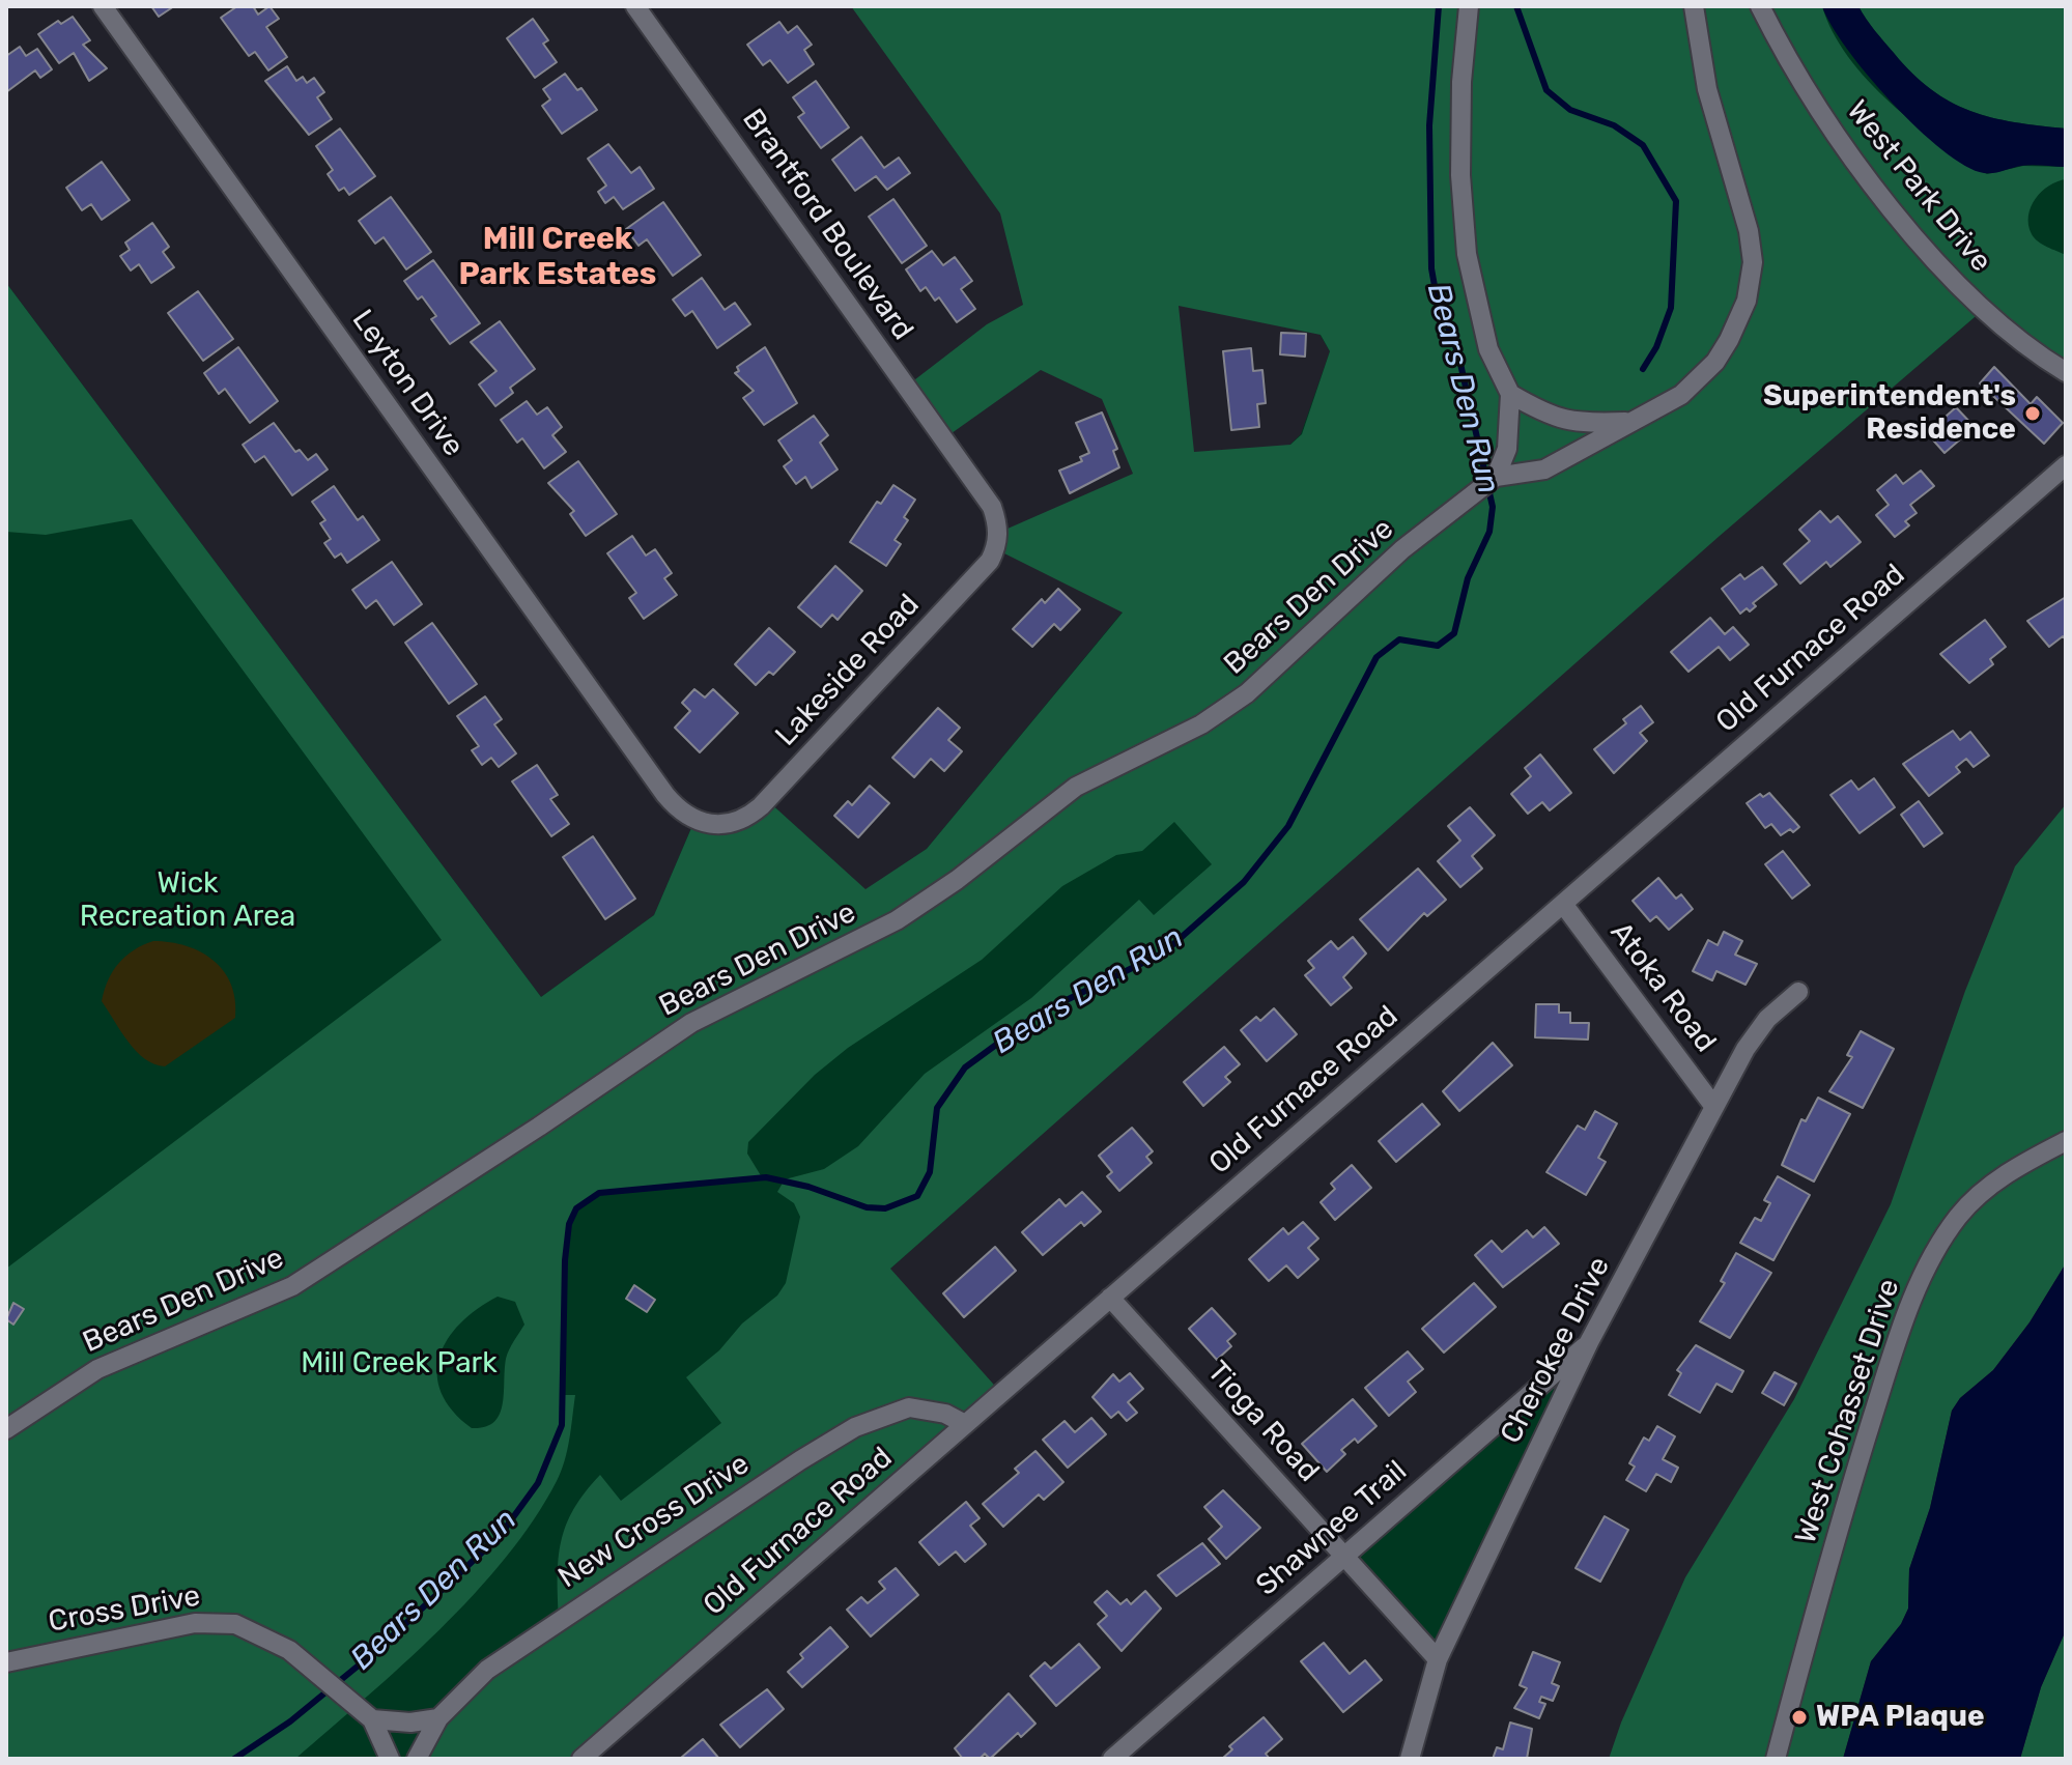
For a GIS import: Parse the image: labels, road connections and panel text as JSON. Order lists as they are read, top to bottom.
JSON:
{
  "streets": {
    "street": [
      "West Park Drive",
      "Brantford Boulevard",
      "Leyton Drive",
      "Bears Den Drive",
      "Old Furnace Road",
      "Lakeside Road",
      "Atoka Road",
      "Cherokee Drive",
      "West Cohasset Drive",
      "Tioga Road",
      "New Cross Drive",
      "Shawnee Trail",
      "Cross Drive"
    ]
  },
  "crossings": [
    ["Brantford Boulevard", "Lakeside Road"],
    ["Leyton Drive", "Lakeside Road"],
    ["Old Furnace Road", "Atoka Road"],
    ["Old Furnace Road", "Tioga Road"],
    ["Old Furnace Road", "New Cross Drive"],
    ["Atoka Road", "Cherokee Drive"],
    ["Cherokee Drive", "Tioga Road"],
    ["Cherokee Drive", "Shawnee Trail"],
    ["Tioga Road", "Shawnee Trail"]
  ],
  "districts": ["Mill Creek Park Estates"],
  "water": ["Bears Den Run"],
  "parks": ["Wick Recreation Area", "Mill Creek Park"],
  "places": ["Superintendent's Residence", "WPA Plaque"]
}
